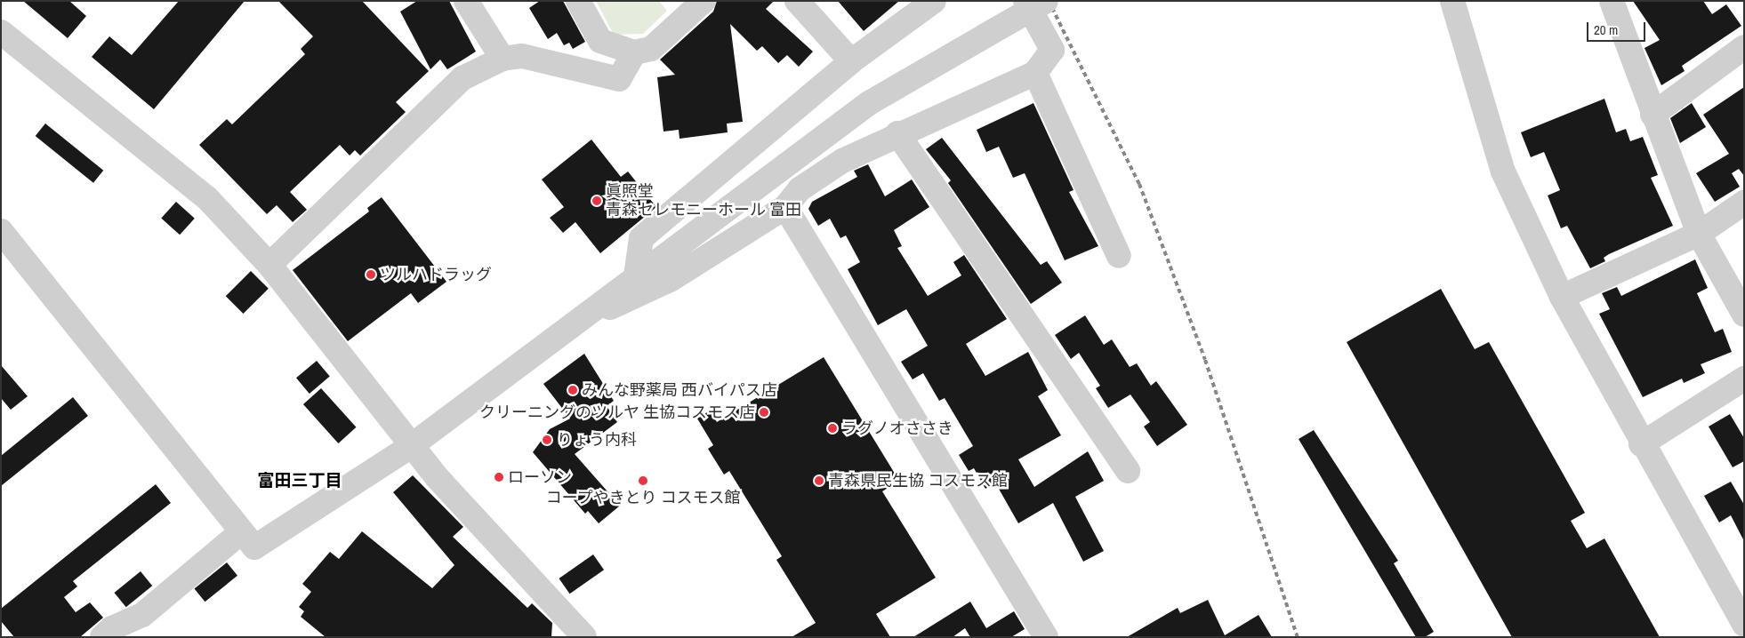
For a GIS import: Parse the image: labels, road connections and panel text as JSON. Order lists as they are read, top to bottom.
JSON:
{
  "districts": ["富田三丁目"],
  "places": [
    "眞照堂 青森セレモニーホール 富田",
    "ツルハドラッグ",
    "みんな野薬局 西バイパス店",
    "クリーニングのツルヤ 生協コスモス店",
    "ラグノオささき",
    "りょう内科",
    "ローソン",
    "コープやきとり コスモス館",
    "青森県民生協 コスモス館"
  ],
  "scale_bar": "20 m"
}
